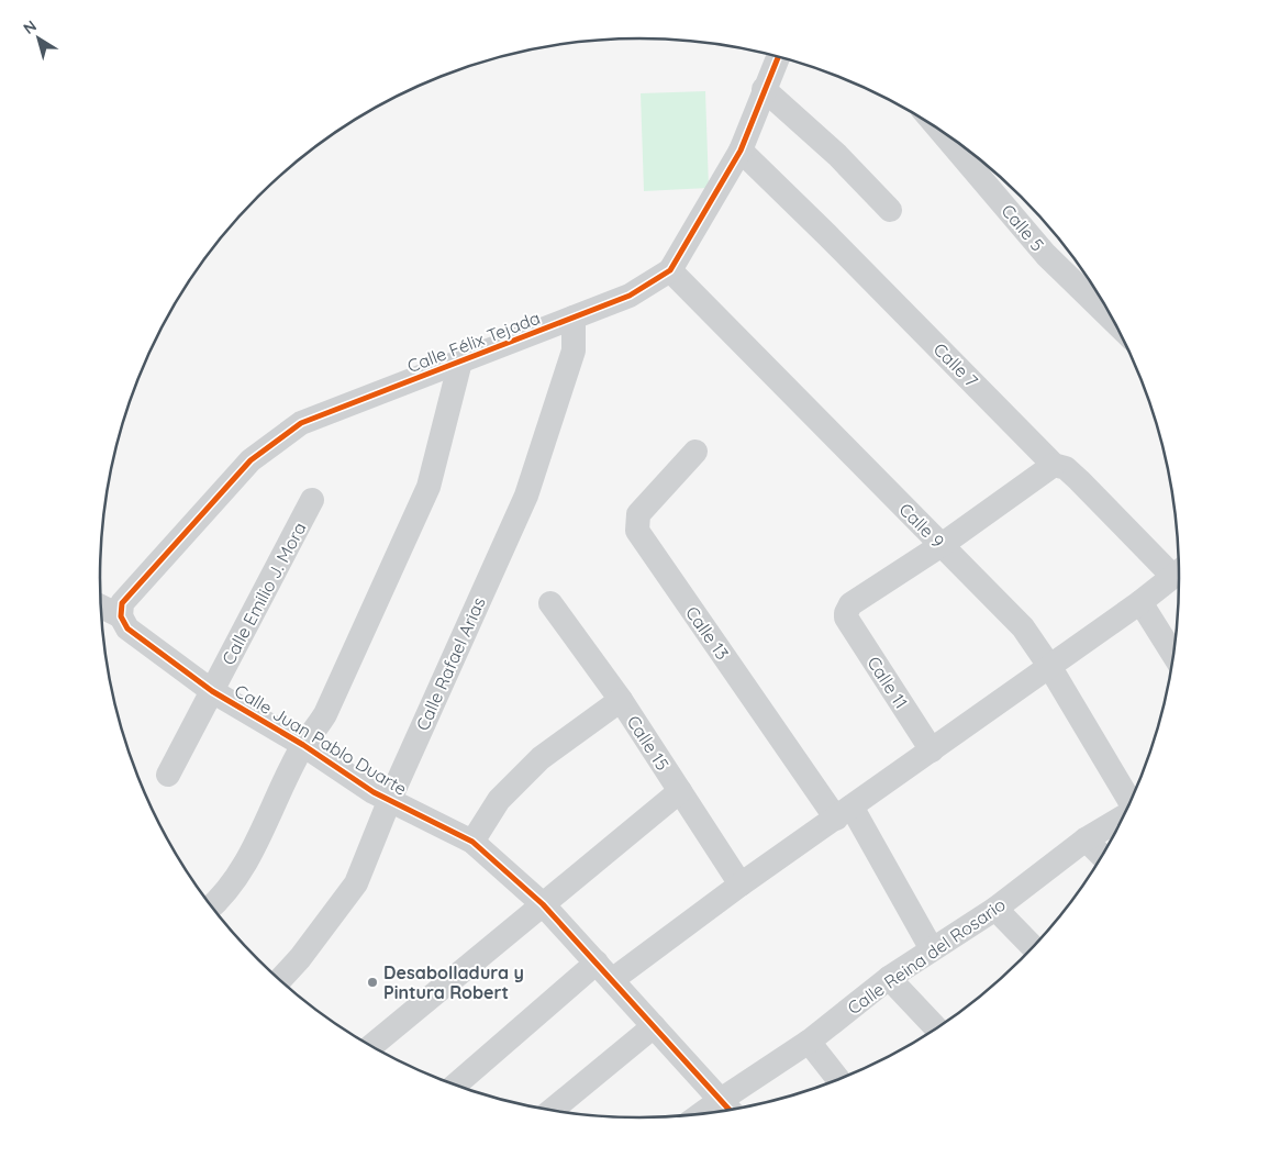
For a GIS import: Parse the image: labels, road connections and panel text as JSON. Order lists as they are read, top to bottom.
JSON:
{
  "streets": {
    "street": [
      "Calle 5",
      "Calle Félix Tejada",
      "Calle 7",
      "Calle 9",
      "Calle Emilio J. Mora",
      "Calle 13",
      "Calle Rafael Arias",
      "Calle 11",
      "Calle Juan Pablo Duarte",
      "Calle 15",
      "Calle Reina del Rosario"
    ]
  },
  "crossings": [
    ["Calle Félix Tejada", "Calle 7"],
    ["Calle Félix Tejada", "Calle 9"],
    ["Calle Félix Tejada", "Calle Rafael Arias"],
    ["Calle Félix Tejada", "Calle Juan Pablo Duarte"],
    ["Calle 9", "Calle 11"],
    ["Calle Emilio J. Mora", "Calle Juan Pablo Duarte"],
    ["Calle 13", "Calle Reina del Rosario"],
    ["Calle Rafael Arias", "Calle Juan Pablo Duarte"],
    ["Calle Juan Pablo Duarte", "Calle Reina del Rosario"]
  ],
  "places": ["Desabolladura y Pintura Robert"],
  "north": "top left"
}
